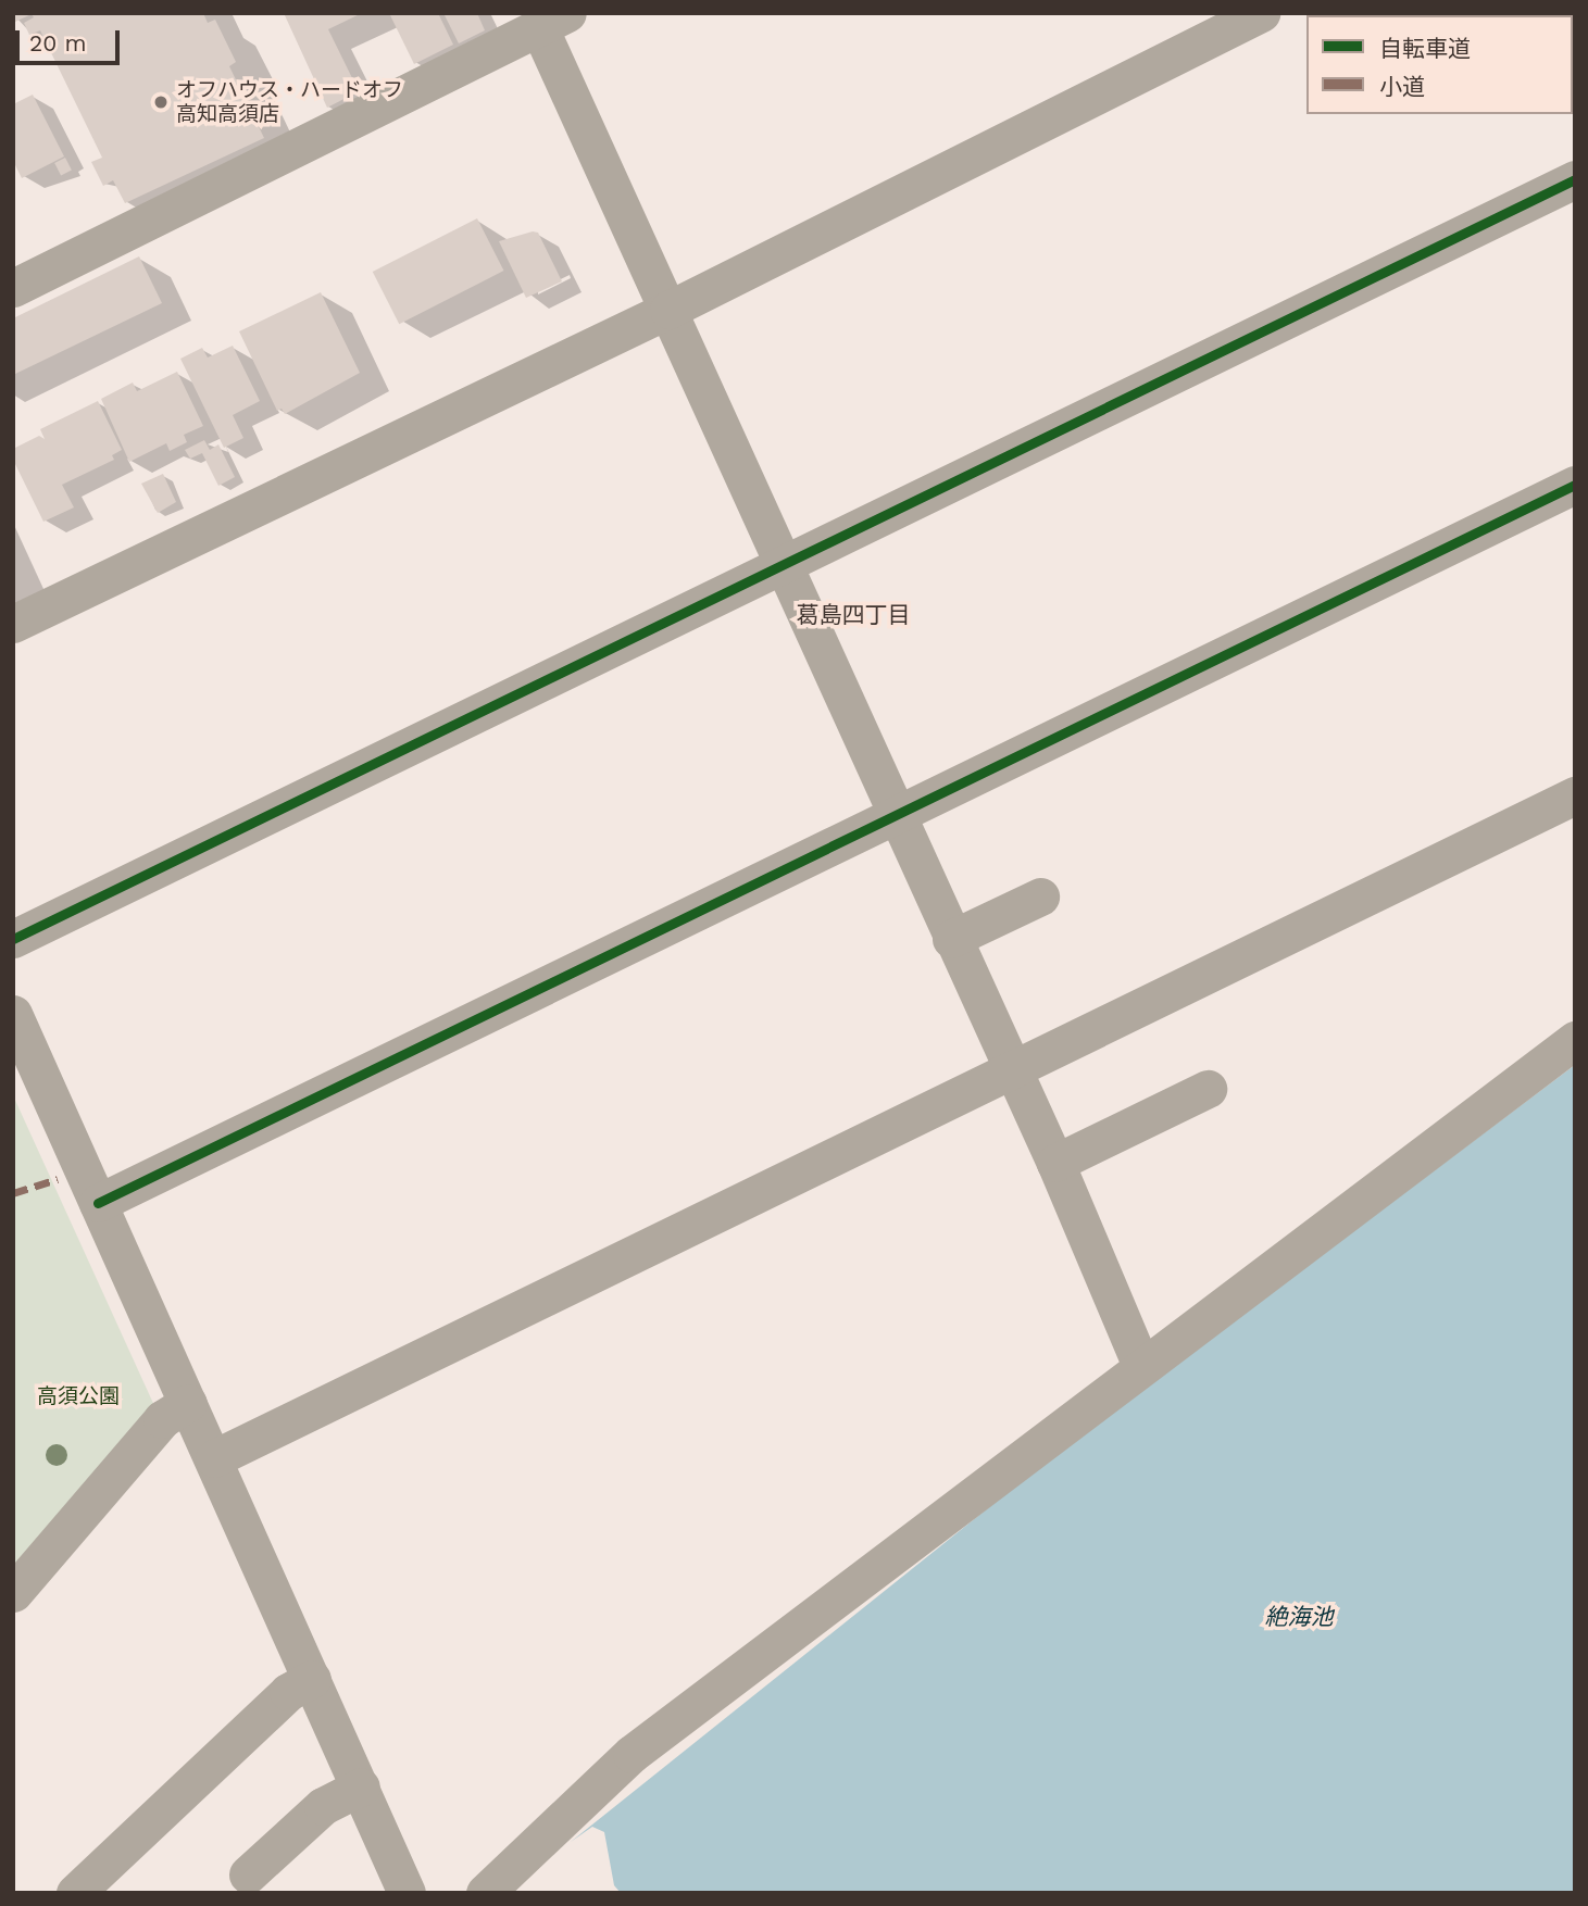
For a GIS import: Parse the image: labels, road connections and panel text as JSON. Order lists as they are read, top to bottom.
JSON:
{
  "districts": ["葛島四丁目"],
  "water": ["絶海池"],
  "parks": ["高須公園"],
  "places": ["オフハウス・ハードオフ 高知高須店"],
  "legend": ["自転車道", "小道"],
  "scale_bar": "20 m"
}
